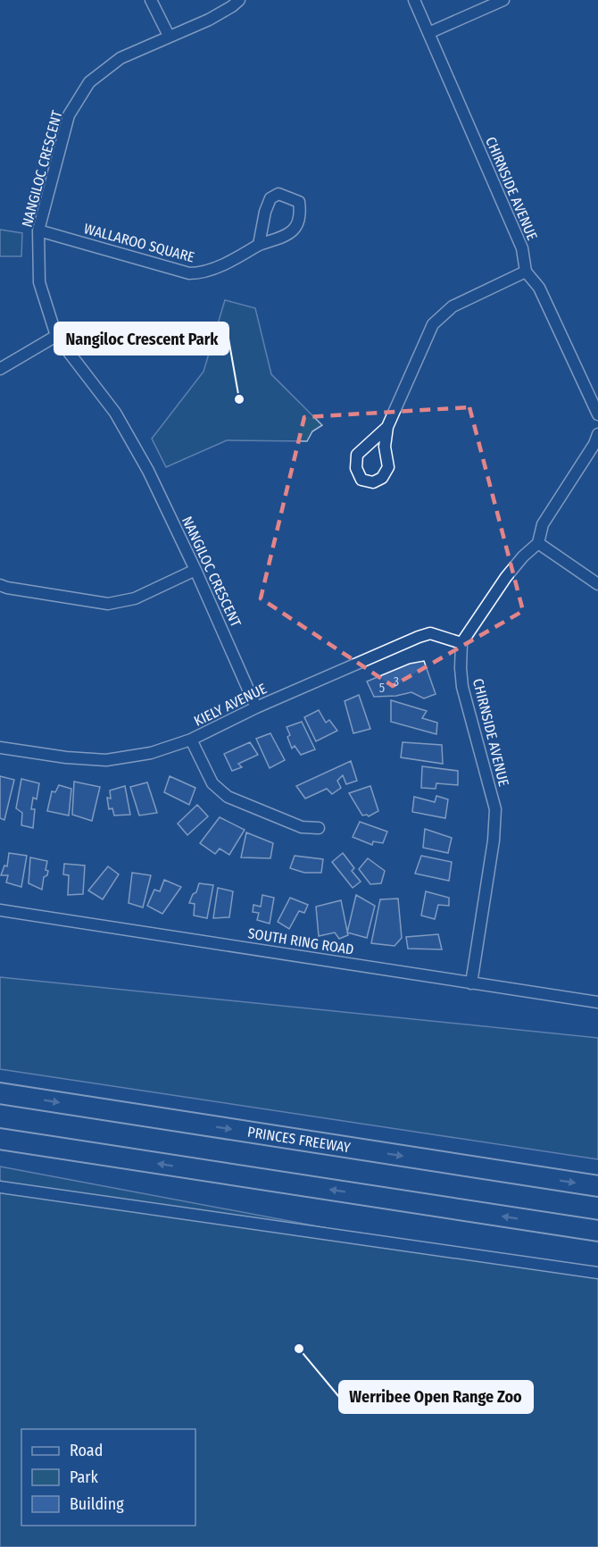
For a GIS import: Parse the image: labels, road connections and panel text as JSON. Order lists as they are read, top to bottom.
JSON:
{
  "streets": {
    "highway": ["PRINCES FREEWAY"],
    "street": [
      "NANGILOC CRESCENT",
      "CHIRNSIDE AVENUE",
      "WALLAROO SQUARE",
      "KIELY AVENUE",
      "SOUTH RING ROAD"
    ]
  },
  "crossings": [
    ["NANGILOC CRESCENT", "WALLAROO SQUARE"],
    ["NANGILOC CRESCENT", "KIELY AVENUE"],
    ["CHIRNSIDE AVENUE", "KIELY AVENUE"],
    ["CHIRNSIDE AVENUE", "SOUTH RING ROAD"]
  ],
  "places": ["Nangiloc Crescent Park", "Werribee Open Range Zoo"],
  "house_numbers": ["3", "5"],
  "legend": ["Road", "Park", "Building"]
}
